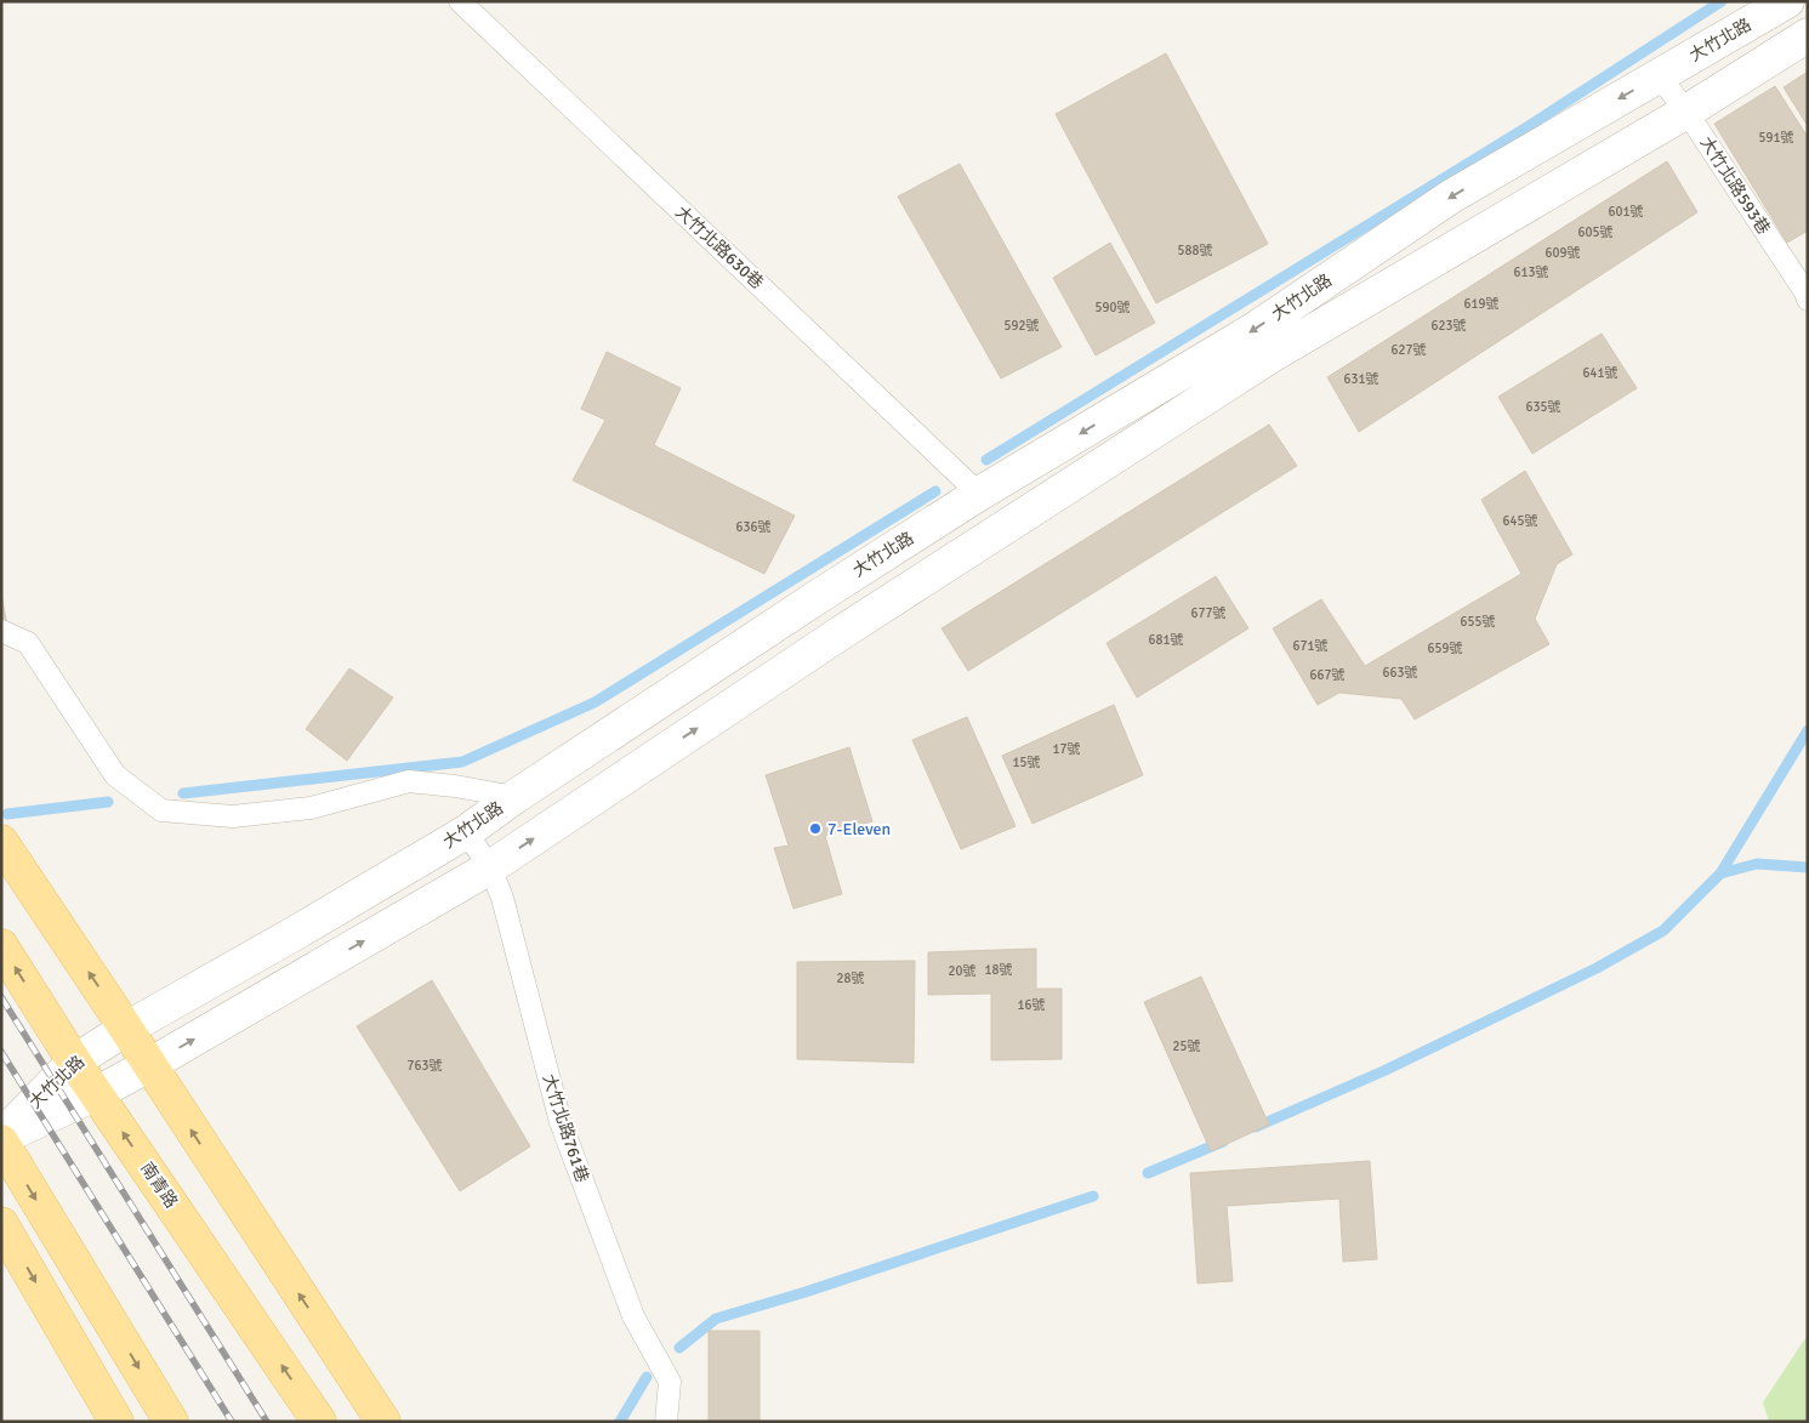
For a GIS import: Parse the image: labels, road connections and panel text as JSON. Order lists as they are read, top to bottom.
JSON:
{
  "streets": {
    "main road": ["南青路"],
    "street": ["大竹北路"],
    "lane": ["大竹北路593巷", "大竹北路630巷", "大竹北路761巷"]
  },
  "crossings": [
    ["大竹北路", "大竹北路593巷"],
    ["大竹北路", "大竹北路630巷"],
    ["大竹北路", "大竹北路761巷"],
    ["大竹北路", "南青路"]
  ],
  "places": ["7-Eleven"],
  "house_numbers": [
    "591號",
    "601號",
    "605號",
    "588號",
    "609號",
    "613號",
    "619號",
    "590號",
    "592號",
    "623號",
    "627號",
    "641號",
    "631號",
    "635號",
    "645號",
    "636號",
    "677號",
    "655號",
    "681號",
    "671號",
    "659號",
    "663號",
    "667號",
    "17號",
    "15號",
    "18號",
    "20號",
    "28號",
    "16號",
    "25號",
    "763號"
  ]
}
